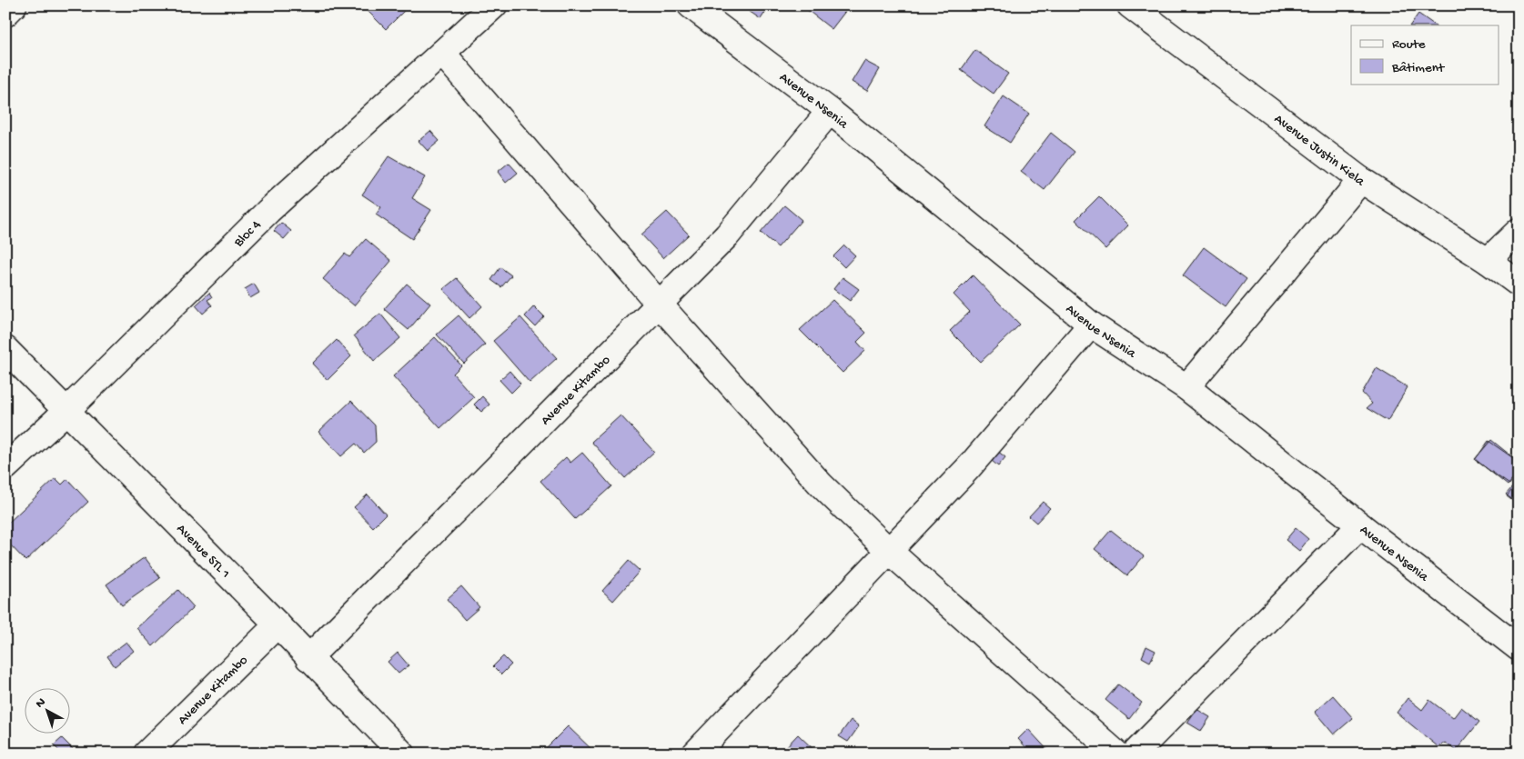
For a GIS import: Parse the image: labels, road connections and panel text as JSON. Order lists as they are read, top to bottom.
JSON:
{
  "streets": {
    "street": [
      "Avenue Nsenia",
      "Avenue Justin Kiela",
      "Bloc 4",
      "Avenue Kitambo",
      "Avenue STL 1"
    ]
  },
  "crossings": [
    ["Avenue Nsenia", "Avenue Kitambo"],
    ["Bloc 4", "Avenue STL 1"],
    ["Avenue Kitambo", "Avenue STL 1"]
  ],
  "legend": ["Route", "Bâtiment"],
  "north": "top left"
}
